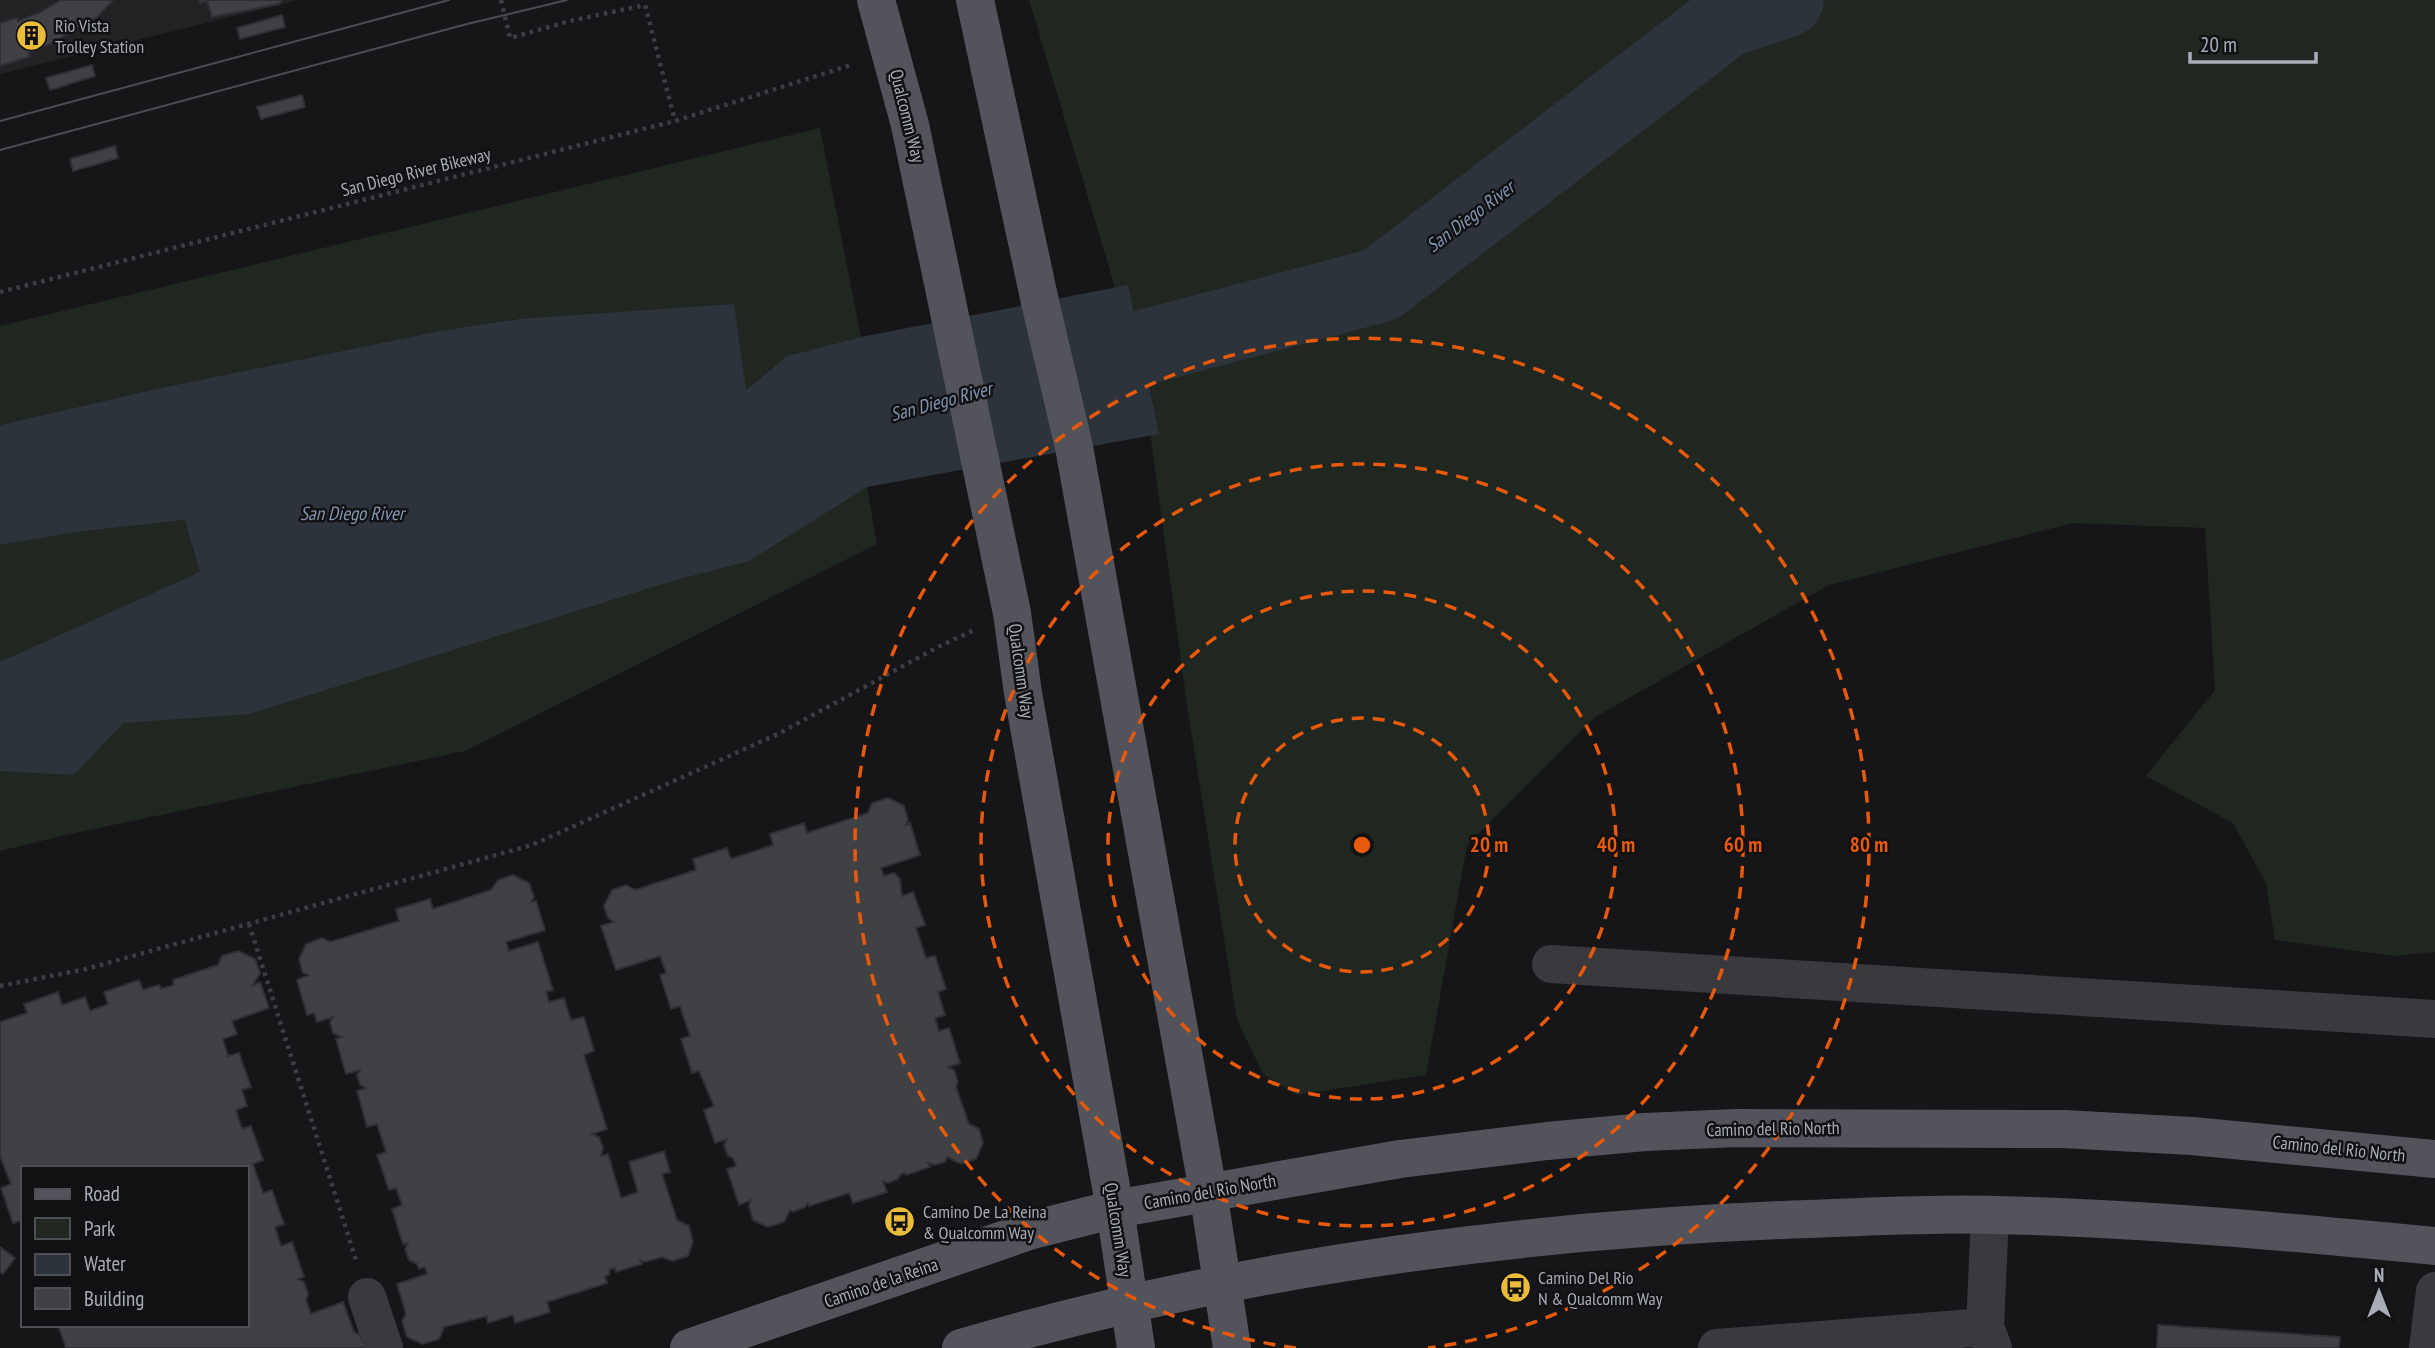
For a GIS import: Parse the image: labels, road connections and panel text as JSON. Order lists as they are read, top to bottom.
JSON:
{
  "streets": {
    "main road": ["Qualcomm Way", "Camino del Rio North", "Camino de la Reina"],
    "path": ["San Diego River Bikeway"]
  },
  "crossings": [
    ["Qualcomm Way", "Camino del Rio North"],
    ["Qualcomm Way", "Camino de la Reina"],
    ["Camino del Rio North", "Camino de la Reina"]
  ],
  "water": ["San Diego River"],
  "places": {
    "building": ["Rio Vista Trolley Station"],
    "bus stop": ["Camino De La Reina & Qualcomm Way", "Camino Del Rio N & Qualcomm Way"]
  },
  "legend": [
    "Road",
    "Park",
    "Water",
    "Building"
  ],
  "scale_bar": "20 m",
  "north": "top",
  "rings": [
    "20 m",
    "40 m",
    "60 m",
    "80 m"
  ]
}
